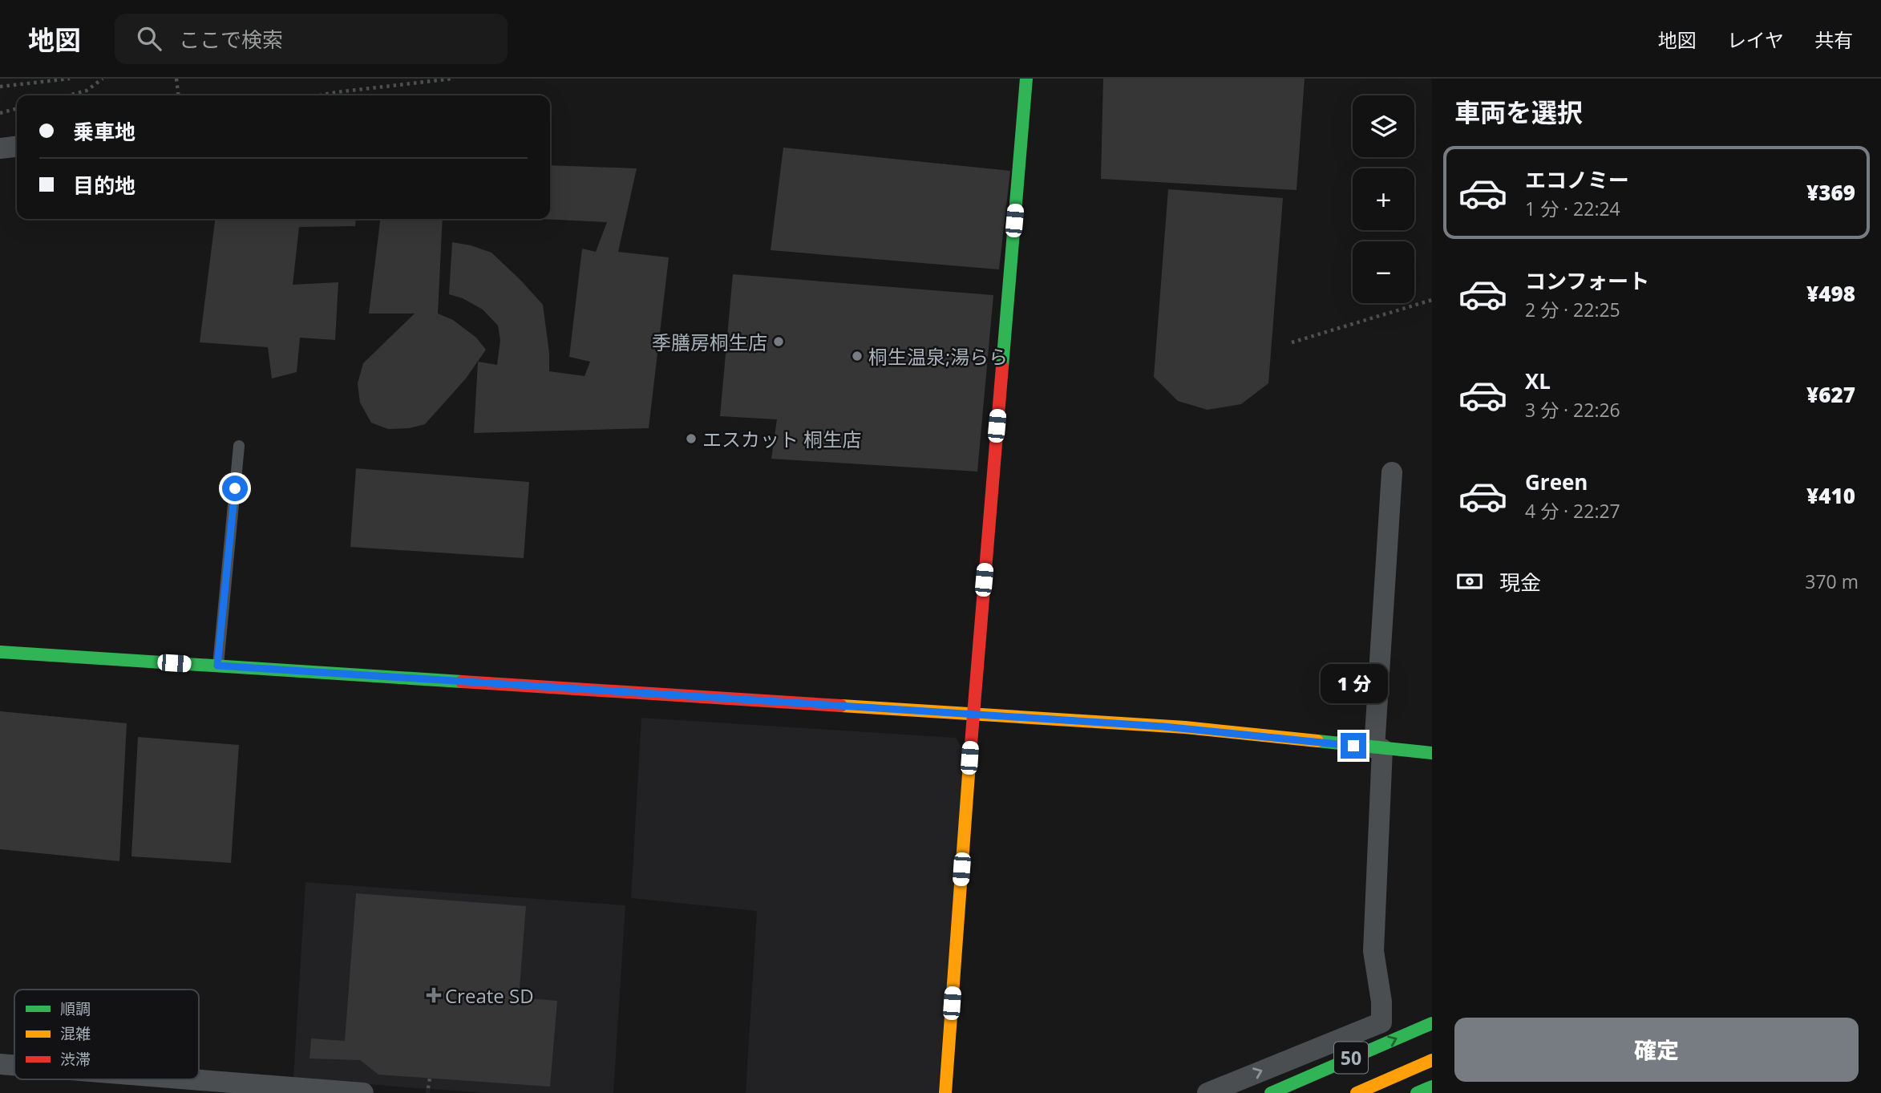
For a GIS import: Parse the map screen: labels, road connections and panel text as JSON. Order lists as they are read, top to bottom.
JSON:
{
  "streets": {
    "main road": ["50"]
  },
  "places": {
    "other": ["季膳房桐生店", "桐生温泉;湯らら", "エスカット 桐生店"],
    "health": ["Create SD"]
  },
  "legend": ["順調", "混雑", "渋滞"],
  "page": {
    "header": "地図",
    "search": "ここで検索",
    "nav": ["地図", "レイヤ", "共有"],
    "heading": "車両を選択",
    "map_buttons": ["+", "−"],
    "banner": ["乗車地", "目的地"],
    "list": [
      {
        "name": "エコノミー",
        "note": "1 分 · 22:24",
        "value": "¥369"
      },
      {
        "name": "コンフォート",
        "note": "2 分 · 22:25",
        "value": "¥498"
      },
      {
        "name": "XL",
        "note": "3 分 · 22:26",
        "value": "¥627"
      },
      {
        "name": "Green",
        "note": "4 分 · 22:27",
        "value": "¥410"
      }
    ],
    "pay": ["現金", "370 m"],
    "bubble": "1 分",
    "buttons": "確定"
  }
}
